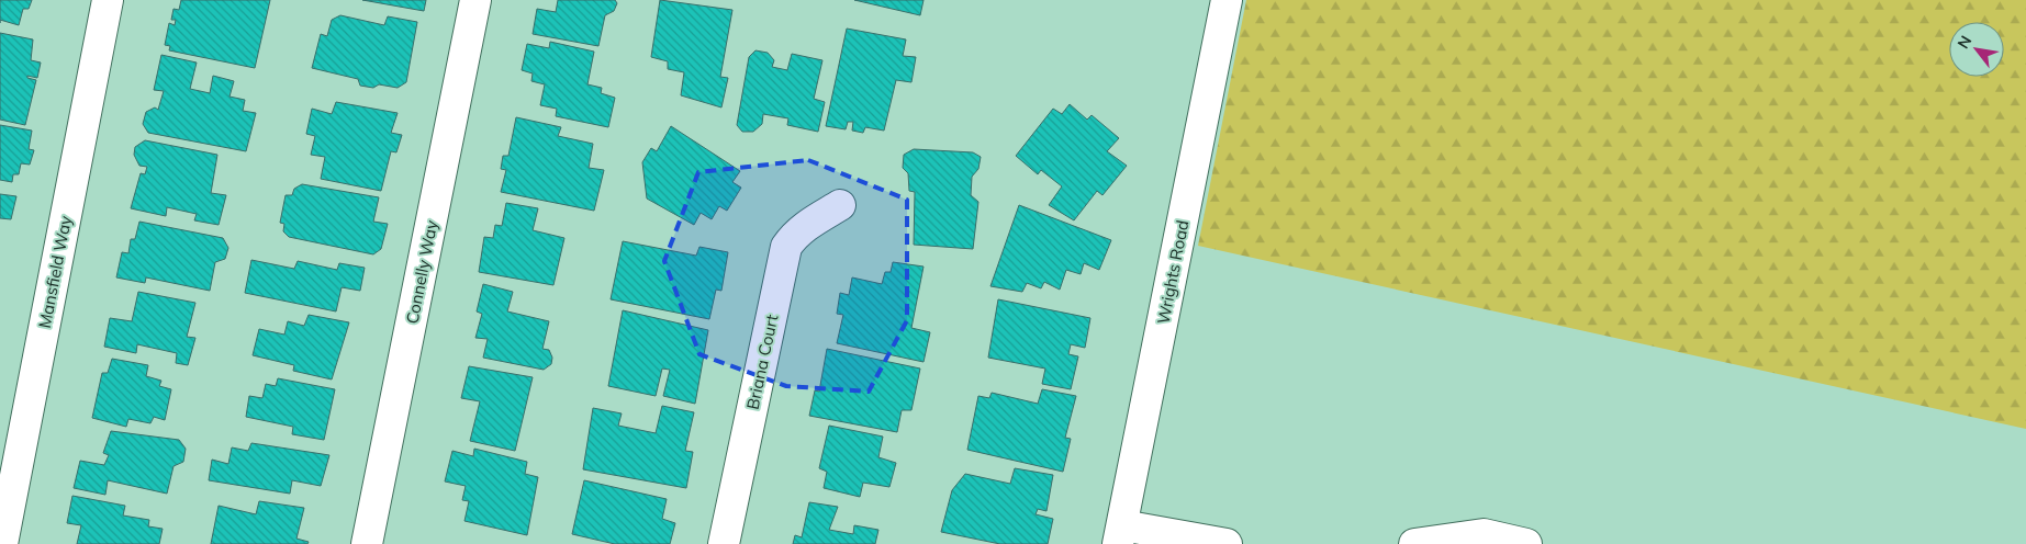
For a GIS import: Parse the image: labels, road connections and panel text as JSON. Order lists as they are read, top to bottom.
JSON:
{
  "streets": {
    "street": [
      "Mansfield Way",
      "Connelly Way",
      "Wrights Road",
      "Briana Court"
    ]
  },
  "north": "top left"
}
